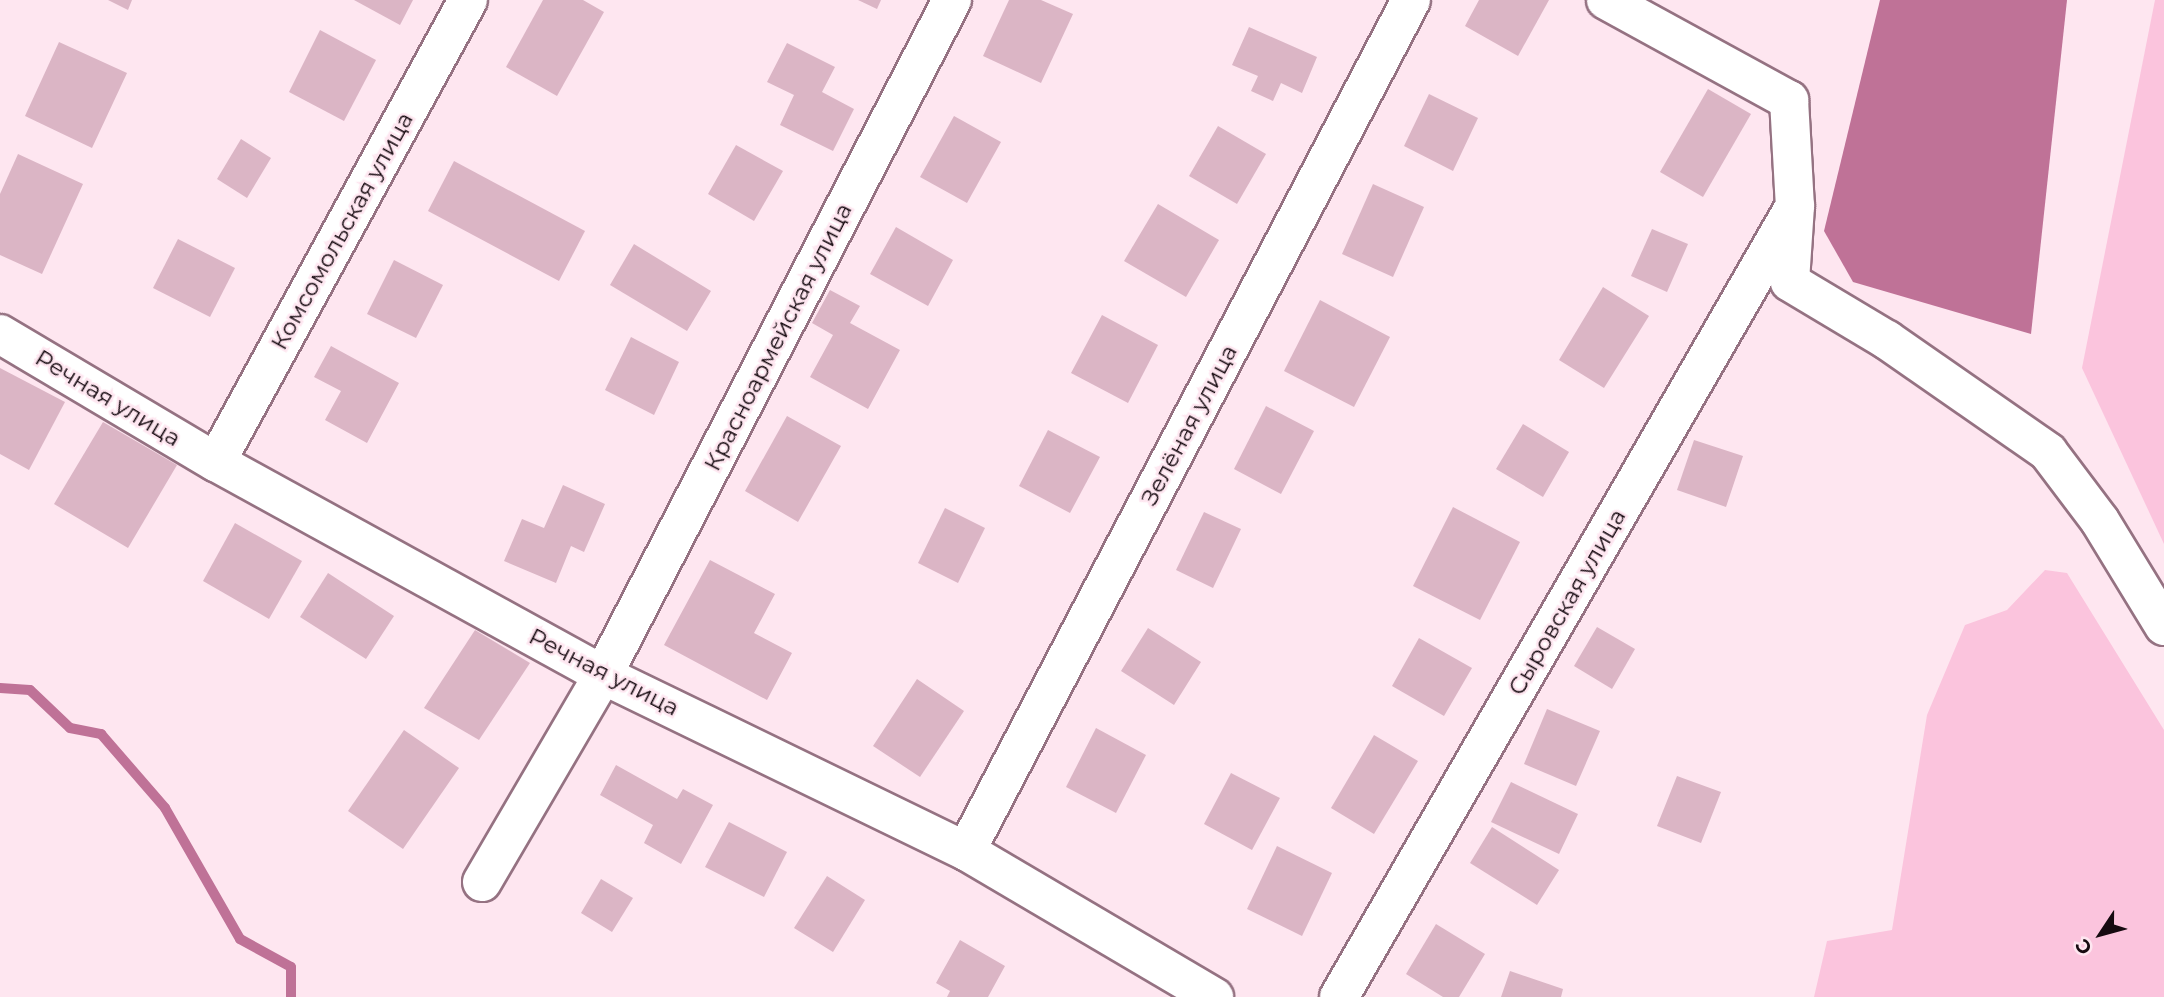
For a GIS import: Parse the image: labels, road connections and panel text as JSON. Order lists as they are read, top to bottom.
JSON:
{
  "streets": {
    "street": [
      "Комсомольская улица",
      "Красноармейская улица",
      "Речная улица",
      "Зелёная улица",
      "Сыровская улица"
    ]
  },
  "crossings": [
    ["Комсомольская улица", "Речная улица"],
    ["Красноармейская улица", "Речная улица"],
    ["Речная улица", "Зелёная улица"]
  ],
  "north": "bottom left"
}
